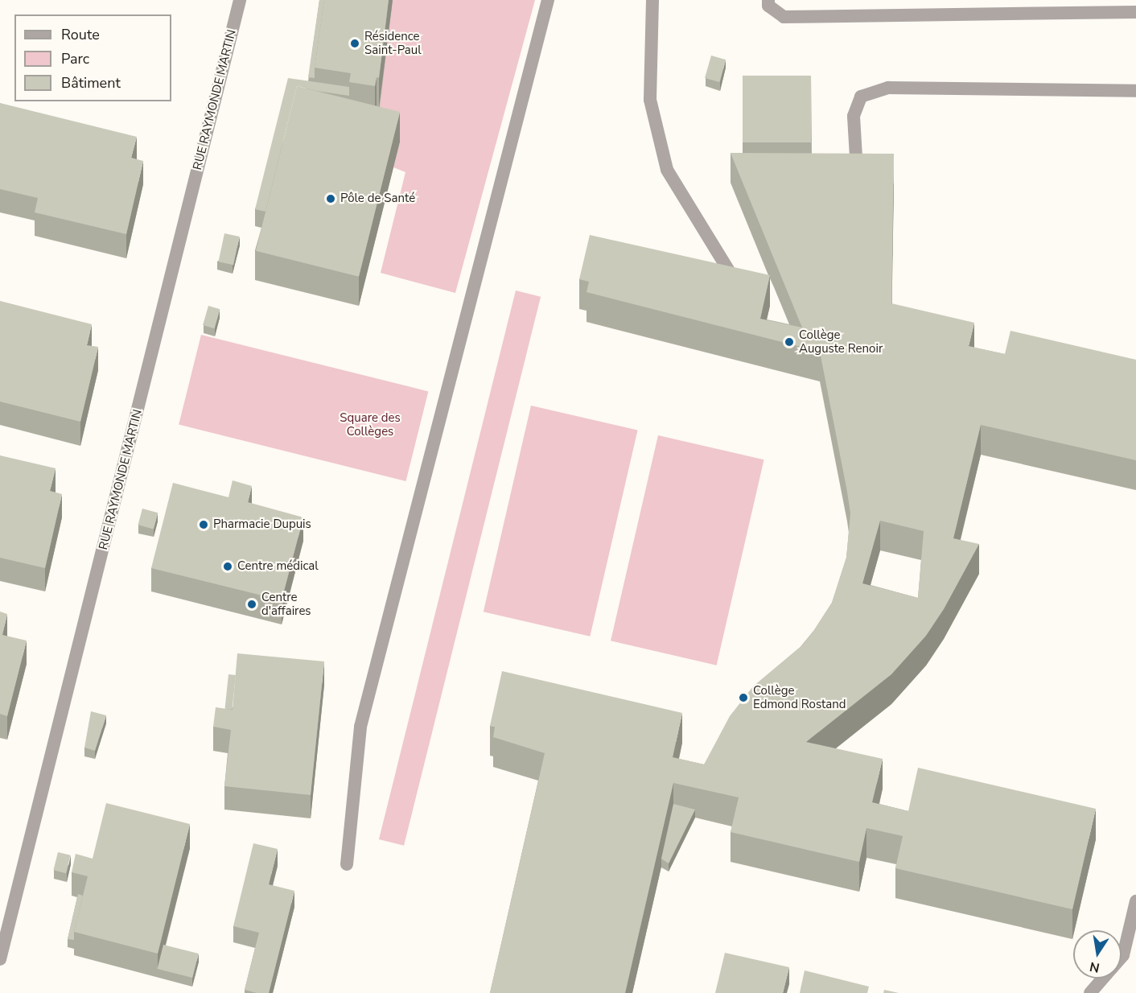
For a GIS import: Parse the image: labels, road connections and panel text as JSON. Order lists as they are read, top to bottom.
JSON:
{
  "streets": {
    "street": ["RUE RAYMONDE MARTIN"]
  },
  "parks": ["Square des Collèges"],
  "places": [
    "Résidence Saint-Paul",
    "Pôle de Santé",
    "Collège Auguste Renoir",
    "Pharmacie Dupuis",
    "Centre médical",
    "Centre d'affaires",
    "Collège Edmond Rostand"
  ],
  "legend": ["Route", "Parc", "Bâtiment"],
  "north": "bottom"
}
